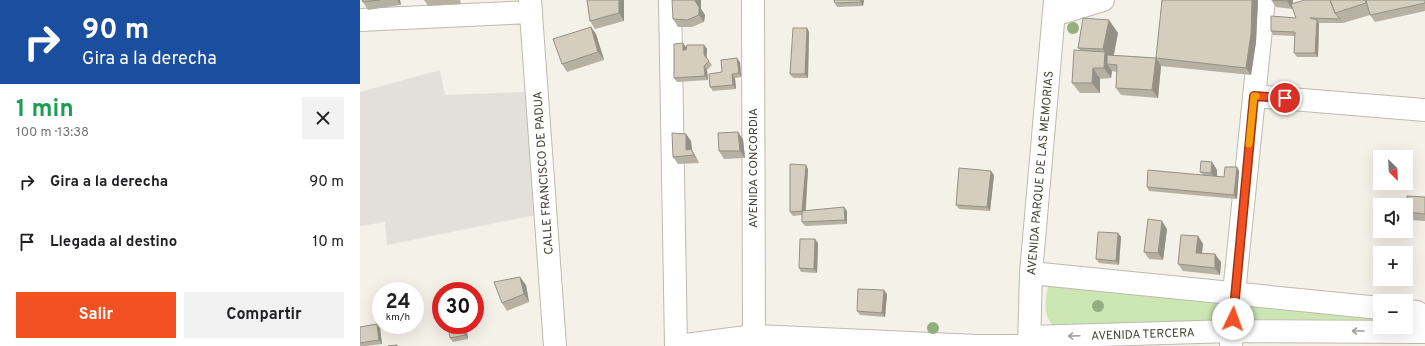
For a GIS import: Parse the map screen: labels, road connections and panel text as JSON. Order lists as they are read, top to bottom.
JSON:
{
  "streets": {
    "street": [
      "AVENIDA CONCORDIA",
      "CALLE FRANCISCO DE PADUA",
      "AVENIDA PARQUE DE LAS MEMORIAS",
      "AVENIDA TERCERA"
    ]
  },
  "crossings": [
    ["AVENIDA CONCORDIA", "AVENIDA TERCERA"],
    ["AVENIDA PARQUE DE LAS MEMORIAS", "AVENIDA TERCERA"]
  ],
  "north": "bottom right",
  "page": {
    "turn": ["90 m", "Gira a la derecha"],
    "heading": ["1 min", "100 m · 13:38"],
    "map_buttons": ["+", "−"],
    "list": [
      {
        "name": "Gira a la derecha",
        "value": "90 m"
      },
      {
        "name": "Llegada al destino",
        "value": "10 m"
      }
    ],
    "speed": "24 km/h",
    "limit": "30",
    "buttons": ["Salir", "Compartir"]
  }
}
